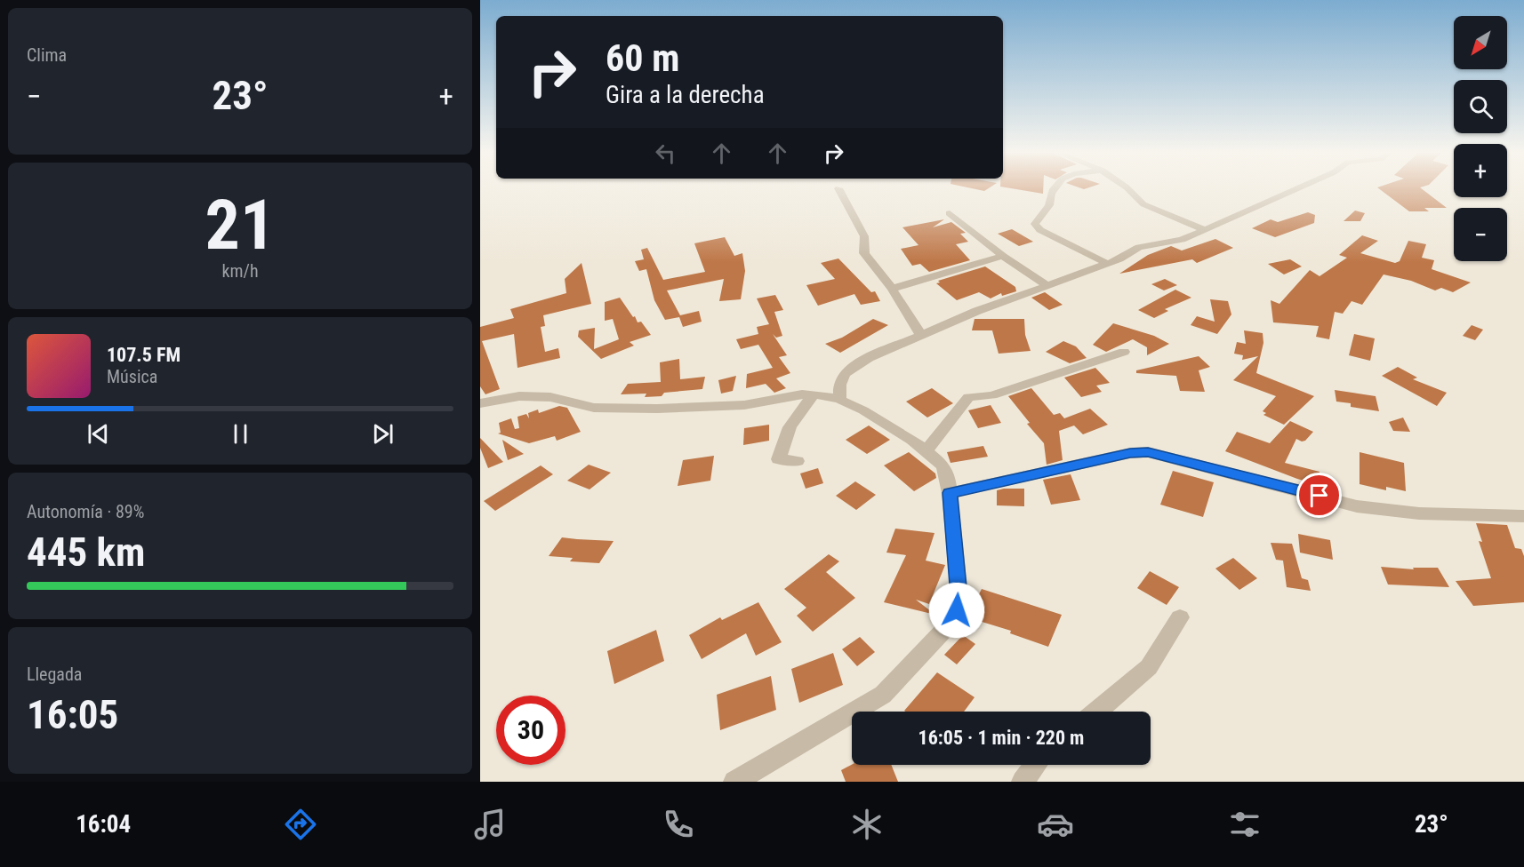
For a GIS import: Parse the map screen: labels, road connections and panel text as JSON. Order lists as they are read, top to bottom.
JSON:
{
  "north": "bottom left",
  "page": {
    "tile": [
      "Clima",
      ["21", "km/h"],
      ["Autonomía · 89%", "445 km"],
      ["Llegada", "16:05"]
    ],
    "map_buttons": ["+", "−"],
    "turn": ["60 m", "Gira a la derecha"],
    "heat": ["−", "23°", "+"],
    "song": ["107.5 FM", "Música"],
    "limit": "30",
    "trip": "16:05 · 1 min · 220 m",
    "tabs": ["16:04", "23°"]
  }
}
